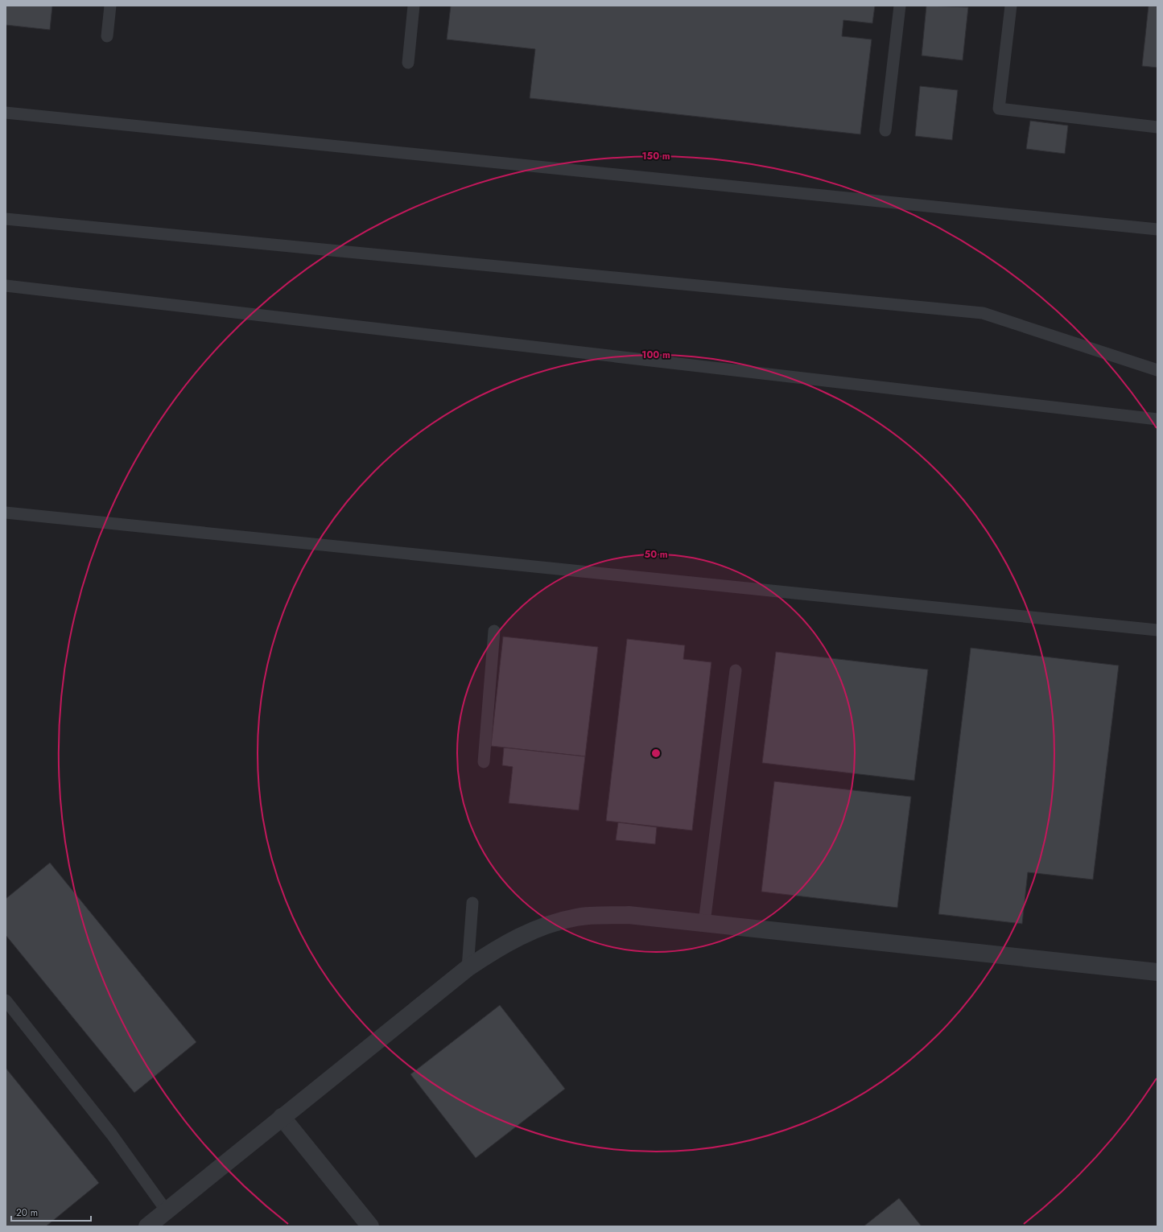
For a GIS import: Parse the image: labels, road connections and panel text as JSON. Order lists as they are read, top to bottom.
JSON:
{
  "scale_bar": "20 m",
  "rings": ["150 m", "100 m", "50 m"]
}
